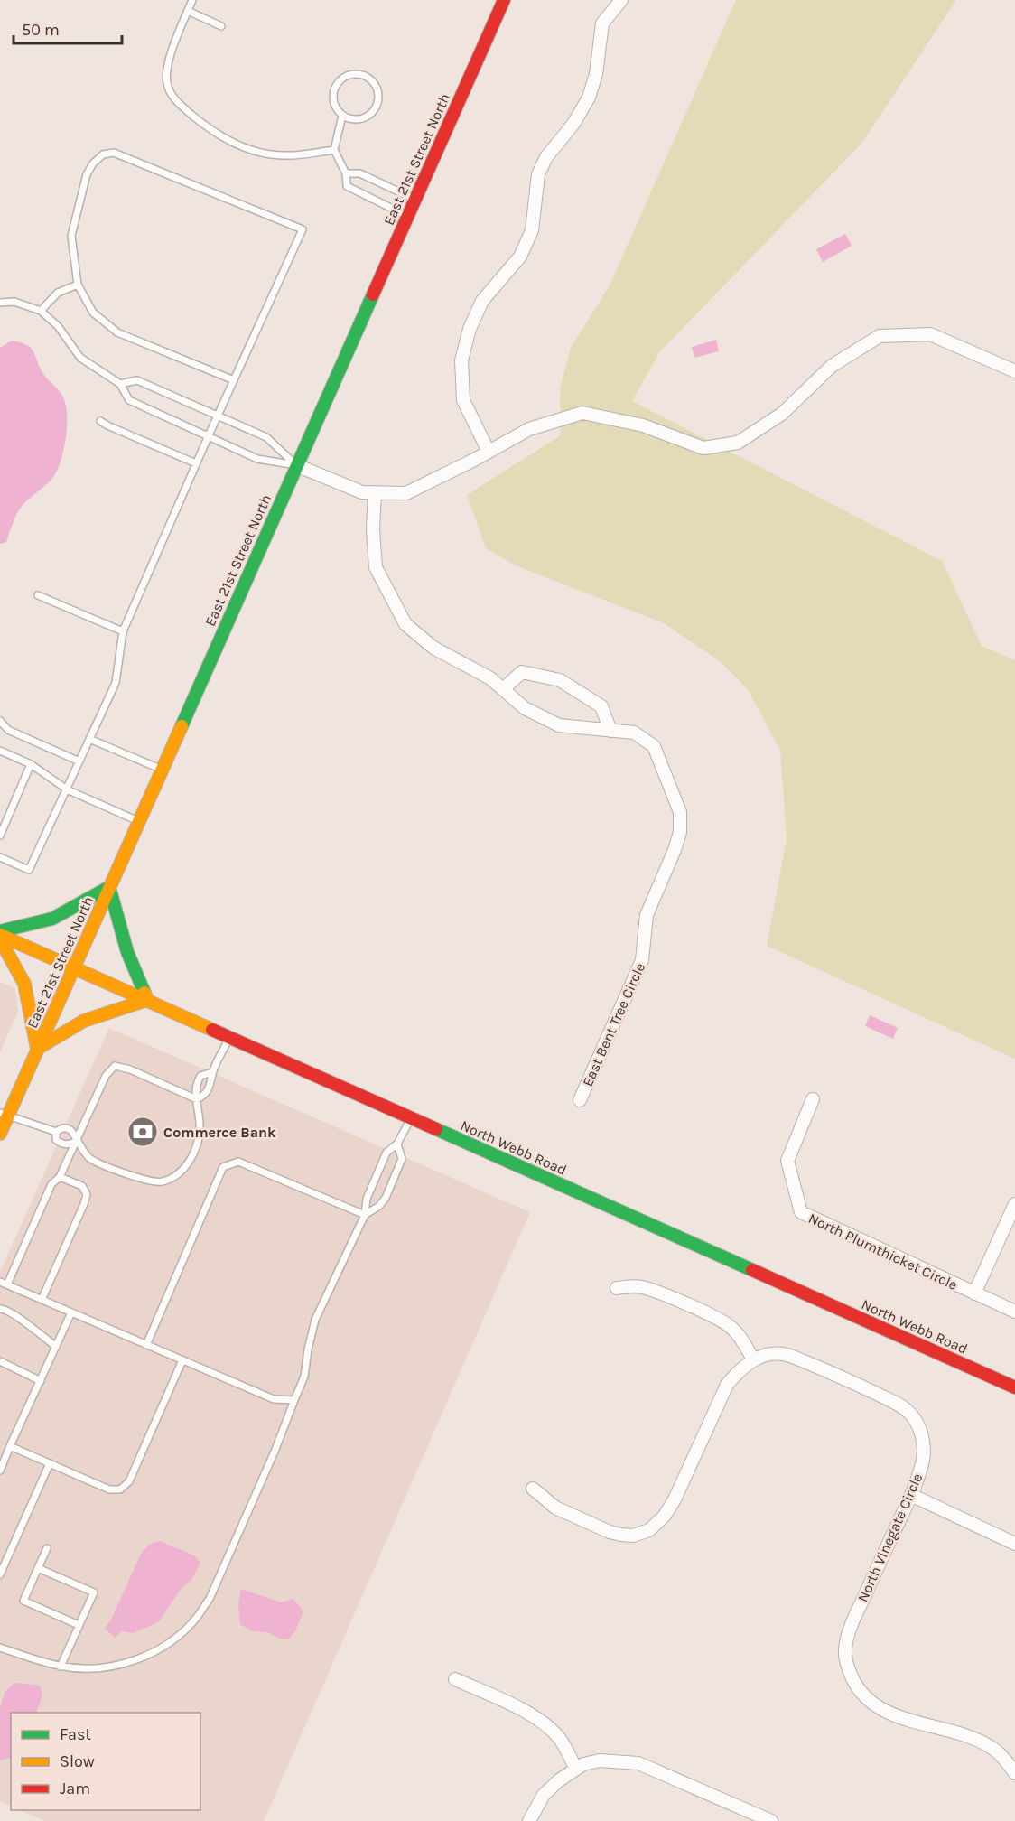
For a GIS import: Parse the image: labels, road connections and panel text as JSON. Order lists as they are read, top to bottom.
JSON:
{
  "streets": {
    "main road": ["East 21st Street North", "North Webb Road"],
    "street": ["East Bent Tree Circle", "North Plumthicket Circle", "North Vinegate Circle"]
  },
  "crossings": [
    ["East 21st Street North", "North Webb Road"]
  ],
  "places": {
    "bank": ["Commerce Bank"]
  },
  "legend": ["Fast", "Slow", "Jam"],
  "scale_bar": "50 m"
}
